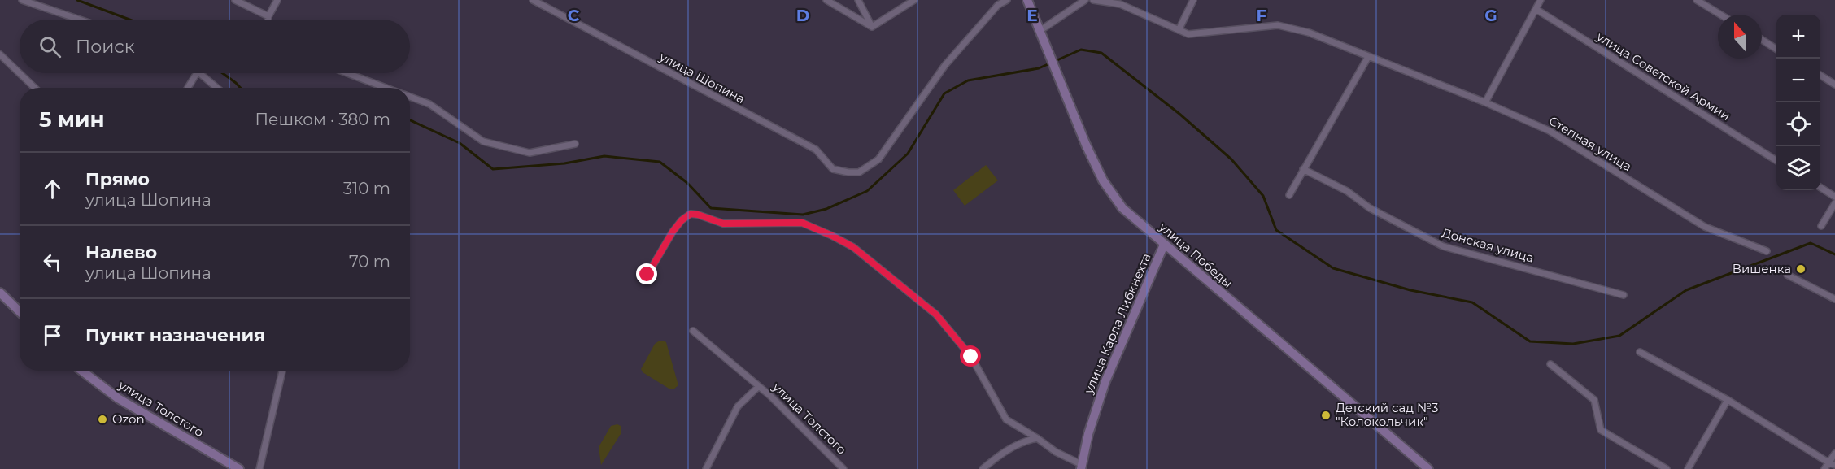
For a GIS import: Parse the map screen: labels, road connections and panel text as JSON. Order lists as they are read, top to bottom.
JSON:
{
  "streets": {
    "street": [
      "улица Советской Армии",
      "улица Шопина",
      "Степная улица",
      "Донская улица",
      "улица Победы",
      "улица Карла Либкнехта",
      "улица Толстого"
    ]
  },
  "crossings": [
    ["улица Победы", "улица Карла Либкнехта"]
  ],
  "places": ["Вишенка", "Детский сад №3 \"Колокольчик\"", "Ozon"],
  "north": "top",
  "page": {
    "map_buttons": ["+", "−"],
    "search": "Поиск",
    "heading": ["5 мин", "Пешком · 380 m"],
    "list": [
      ["Прямо", "улица Шопина", "310 m"],
      ["Налево", "улица Шопина", "70 m"],
      "Пункт назначения"
    ]
  },
  "grid": {
    "columns": [
      "C",
      "D",
      "E",
      "F",
      "G"
    ]
  }
}
